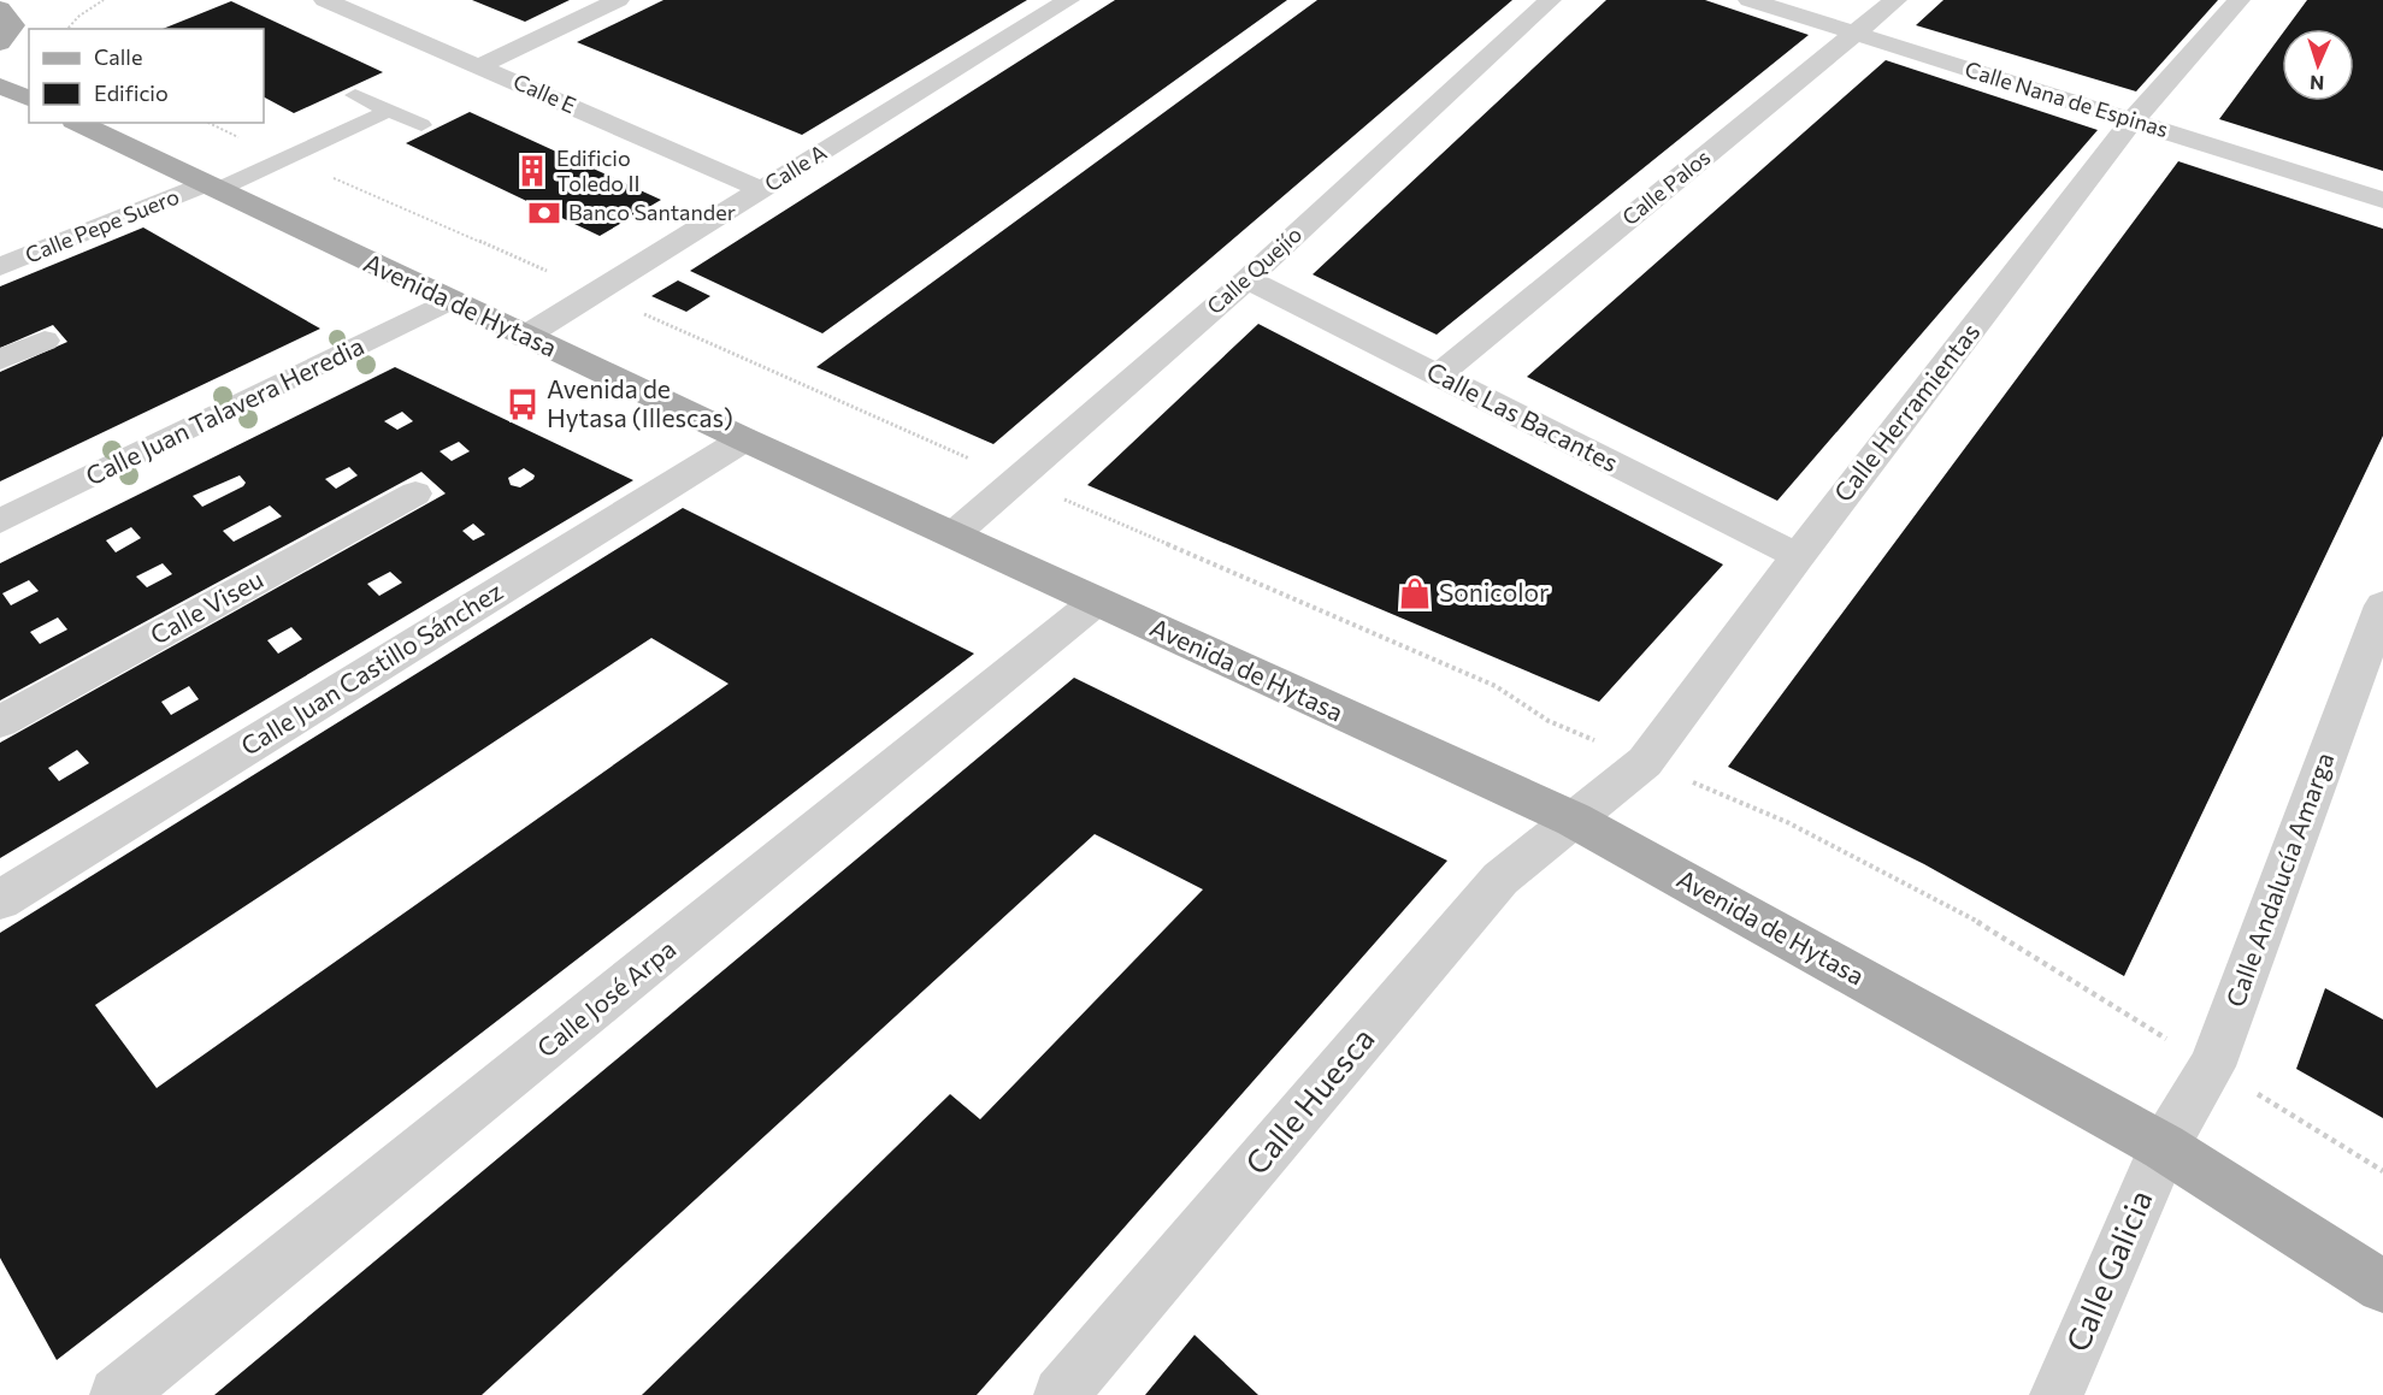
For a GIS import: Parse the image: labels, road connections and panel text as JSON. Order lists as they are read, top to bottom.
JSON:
{
  "streets": {
    "main road": ["Avenida de Hytasa"],
    "street": [
      "Calle E",
      "Calle Nana de Espinas",
      "Calle A",
      "Calle Palos",
      "Calle Pepe Suero",
      "Calle Quejío",
      "Calle Juan Talavera Heredia",
      "Calle Herramientas",
      "Calle Las Bacantes",
      "Calle Viseu",
      "Calle Juan Castillo Sánchez",
      "Calle Andalucía Amarga",
      "Calle José Arpa",
      "Calle Huesca",
      "Calle Galicia"
    ]
  },
  "crossings": [
    ["Calle E", "Calle A"],
    ["Calle Nana de Espinas", "Calle Palos"],
    ["Calle Nana de Espinas", "Calle Herramientas"],
    ["Calle A", "Avenida de Hytasa"],
    ["Calle Palos", "Calle Las Bacantes"],
    ["Calle Pepe Suero", "Avenida de Hytasa"],
    ["Calle Quejío", "Avenida de Hytasa"],
    ["Calle Quejío", "Calle Las Bacantes"],
    ["Avenida de Hytasa", "Calle Juan Talavera Heredia"],
    ["Avenida de Hytasa", "Calle Herramientas"],
    ["Avenida de Hytasa", "Calle Juan Castillo Sánchez"],
    ["Avenida de Hytasa", "Calle Andalucía Amarga"],
    ["Avenida de Hytasa", "Calle José Arpa"],
    ["Avenida de Hytasa", "Calle Huesca"],
    ["Avenida de Hytasa", "Calle Galicia"],
    ["Calle Herramientas", "Calle Las Bacantes"],
    ["Calle Herramientas", "Calle Huesca"],
    ["Calle Andalucía Amarga", "Calle Galicia"]
  ],
  "places": {
    "building": ["Edificio Toledo II"],
    "bank": ["Banco Santander"],
    "bus stop": ["Avenida de Hytasa (Illescas)"],
    "shop": ["Sonicolor"]
  },
  "legend": ["Calle", "Edificio"],
  "north": "bottom"
}
